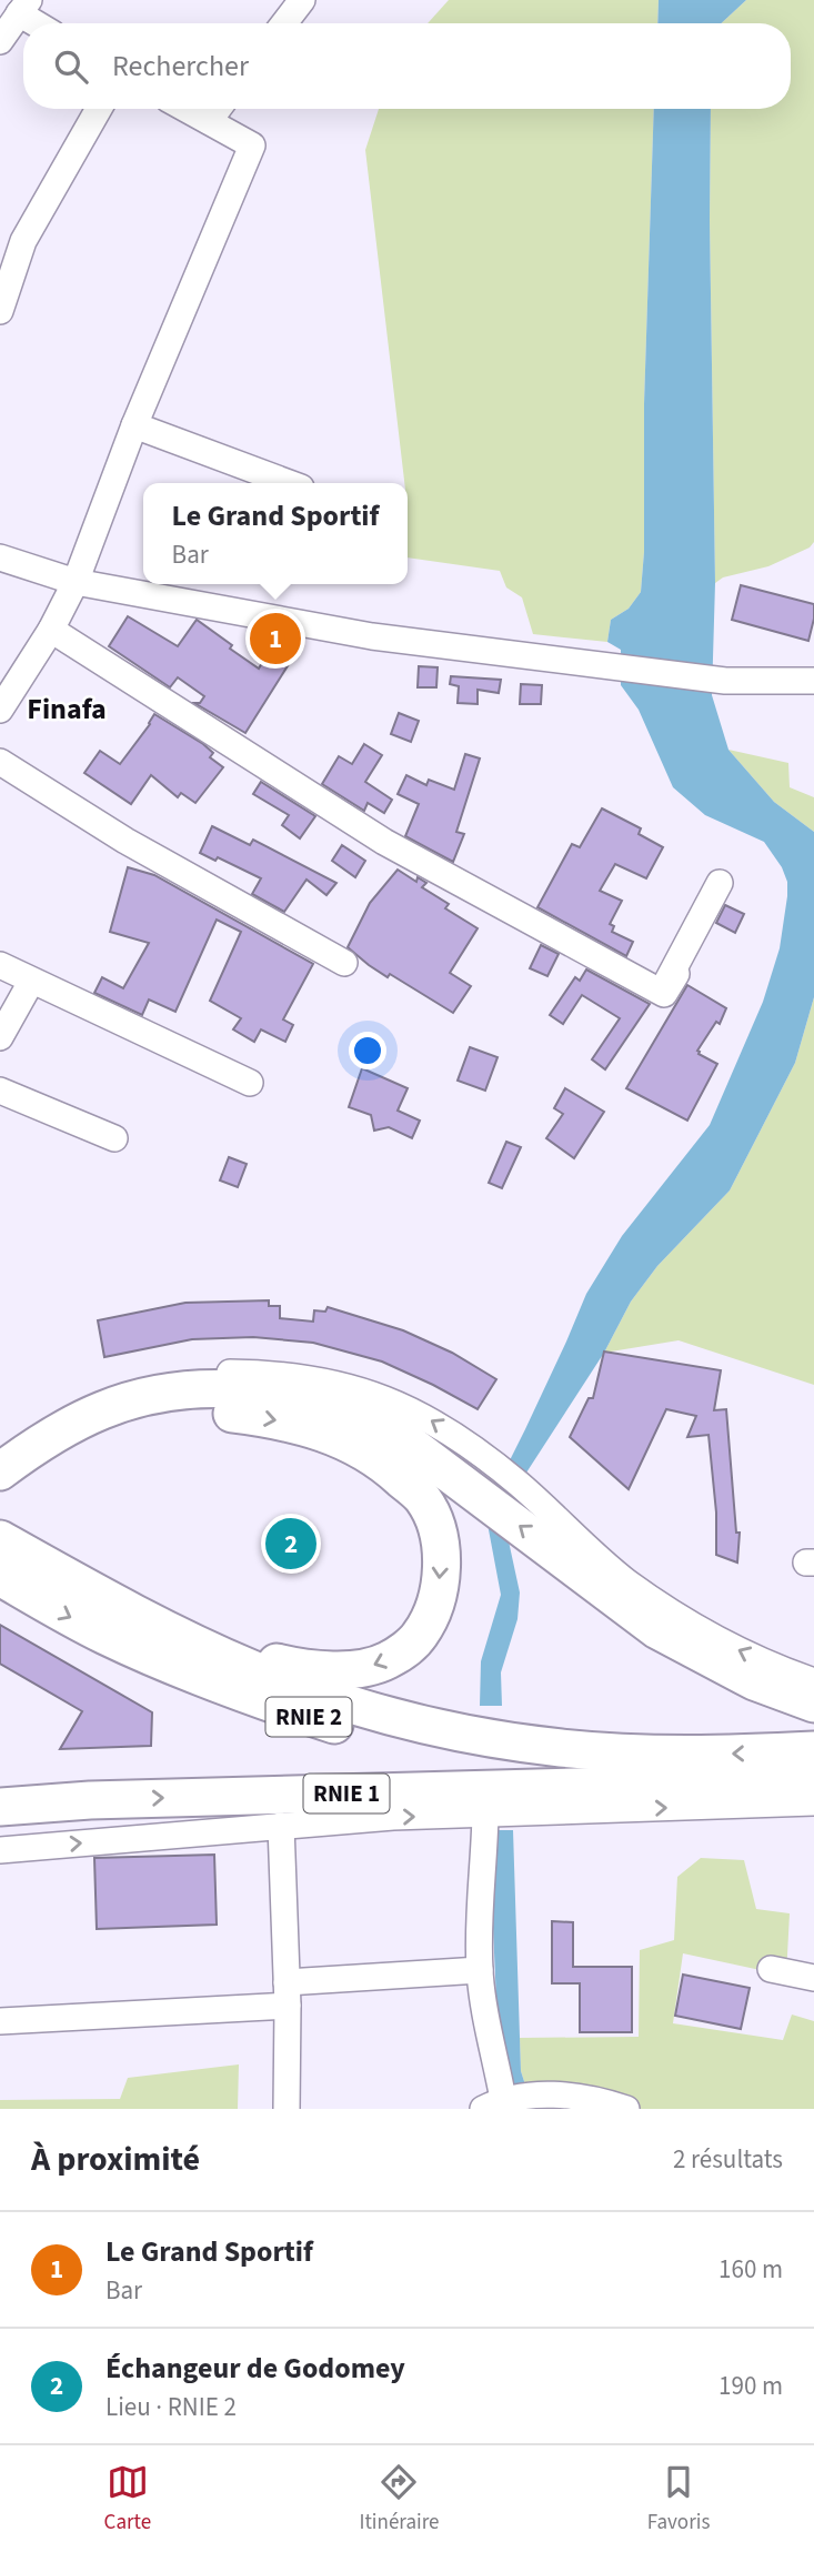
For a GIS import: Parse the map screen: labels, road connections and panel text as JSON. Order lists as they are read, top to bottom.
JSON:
{
  "streets": {
    "highway": ["RNIE 2", "RNIE 1"]
  },
  "crossings": [
    ["RNIE 2", "RNIE 1"]
  ],
  "districts": ["Finafa"],
  "page": {
    "search": "Rechercher",
    "popup": ["Le Grand Sportif", "Bar"],
    "pins": ["1", "2"],
    "heading": ["À proximité", "2 résultats"],
    "list": [
      {
        "mark": "1",
        "name": "Le Grand Sportif",
        "note": "Bar",
        "value": "160 m"
      },
      {
        "mark": "2",
        "name": "Échangeur de Godomey",
        "note": "Lieu · RNIE 2",
        "value": "190 m"
      }
    ],
    "nav": ["Carte", "Itinéraire", "Favoris"]
  }
}
